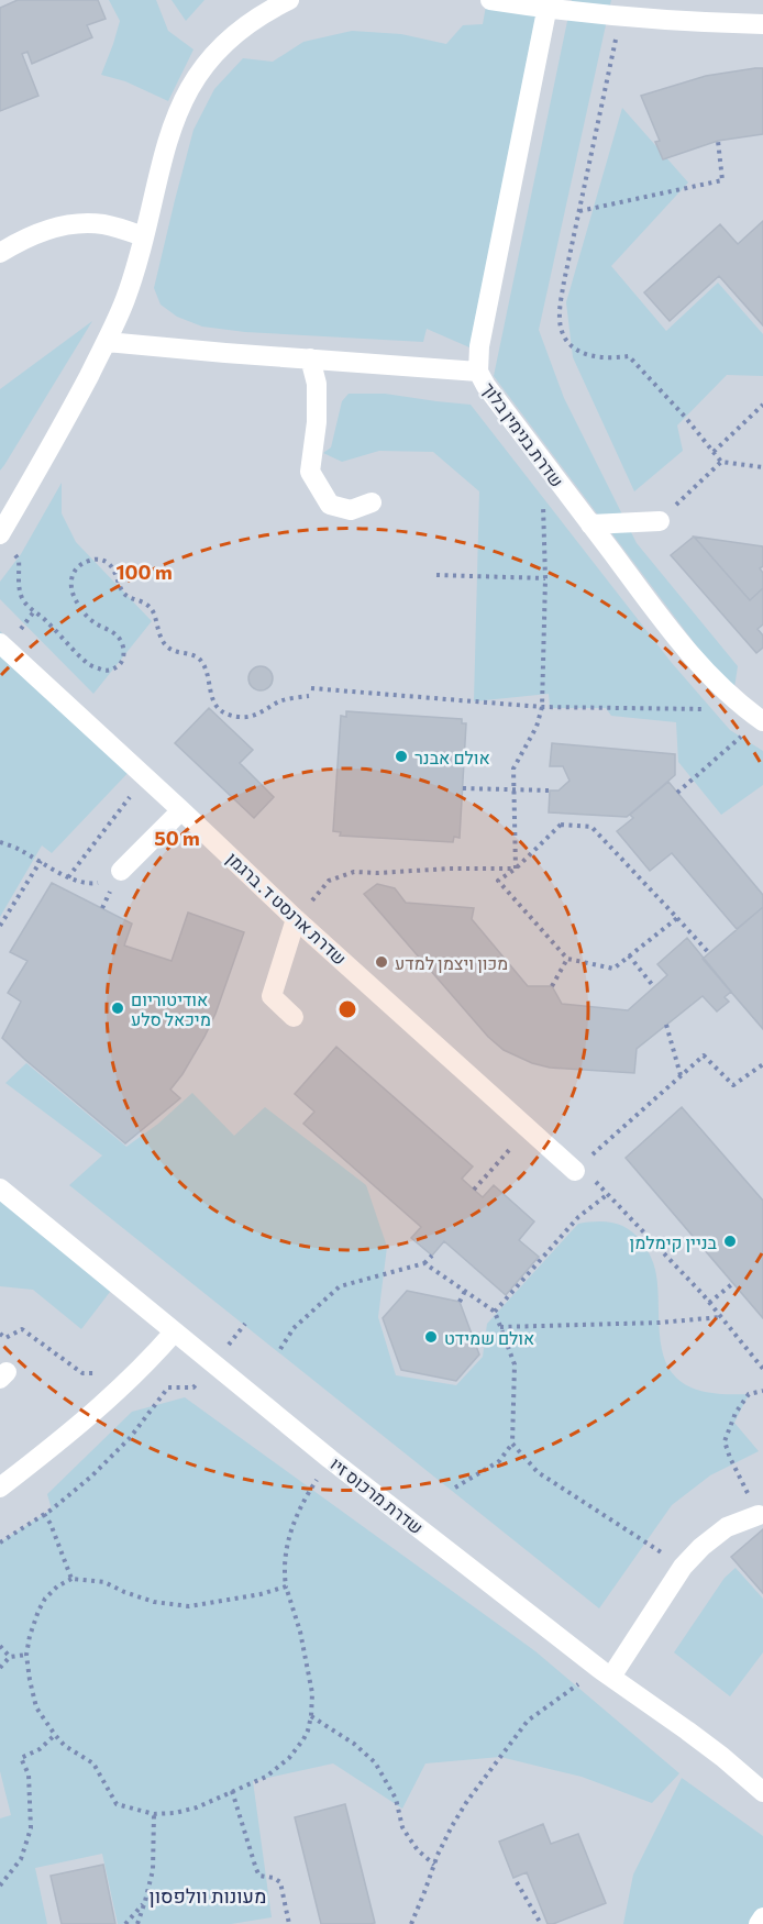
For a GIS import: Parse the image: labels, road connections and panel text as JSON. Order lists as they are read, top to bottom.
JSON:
{
  "streets": {
    "street": ["שדרת בנימין בלוך", "שדרת ארנסט ד. ברגמן", "שדרת מרכוס זיו"]
  },
  "districts": ["מעונות וולפסון"],
  "places": [
    "אולם אבנר",
    "מכון ויצמן למדע",
    "אודיטוריום מיכאל סלע",
    "בניין קימלמן",
    "אולם שמידט"
  ],
  "rings": ["100 m", "50 m"]
}
